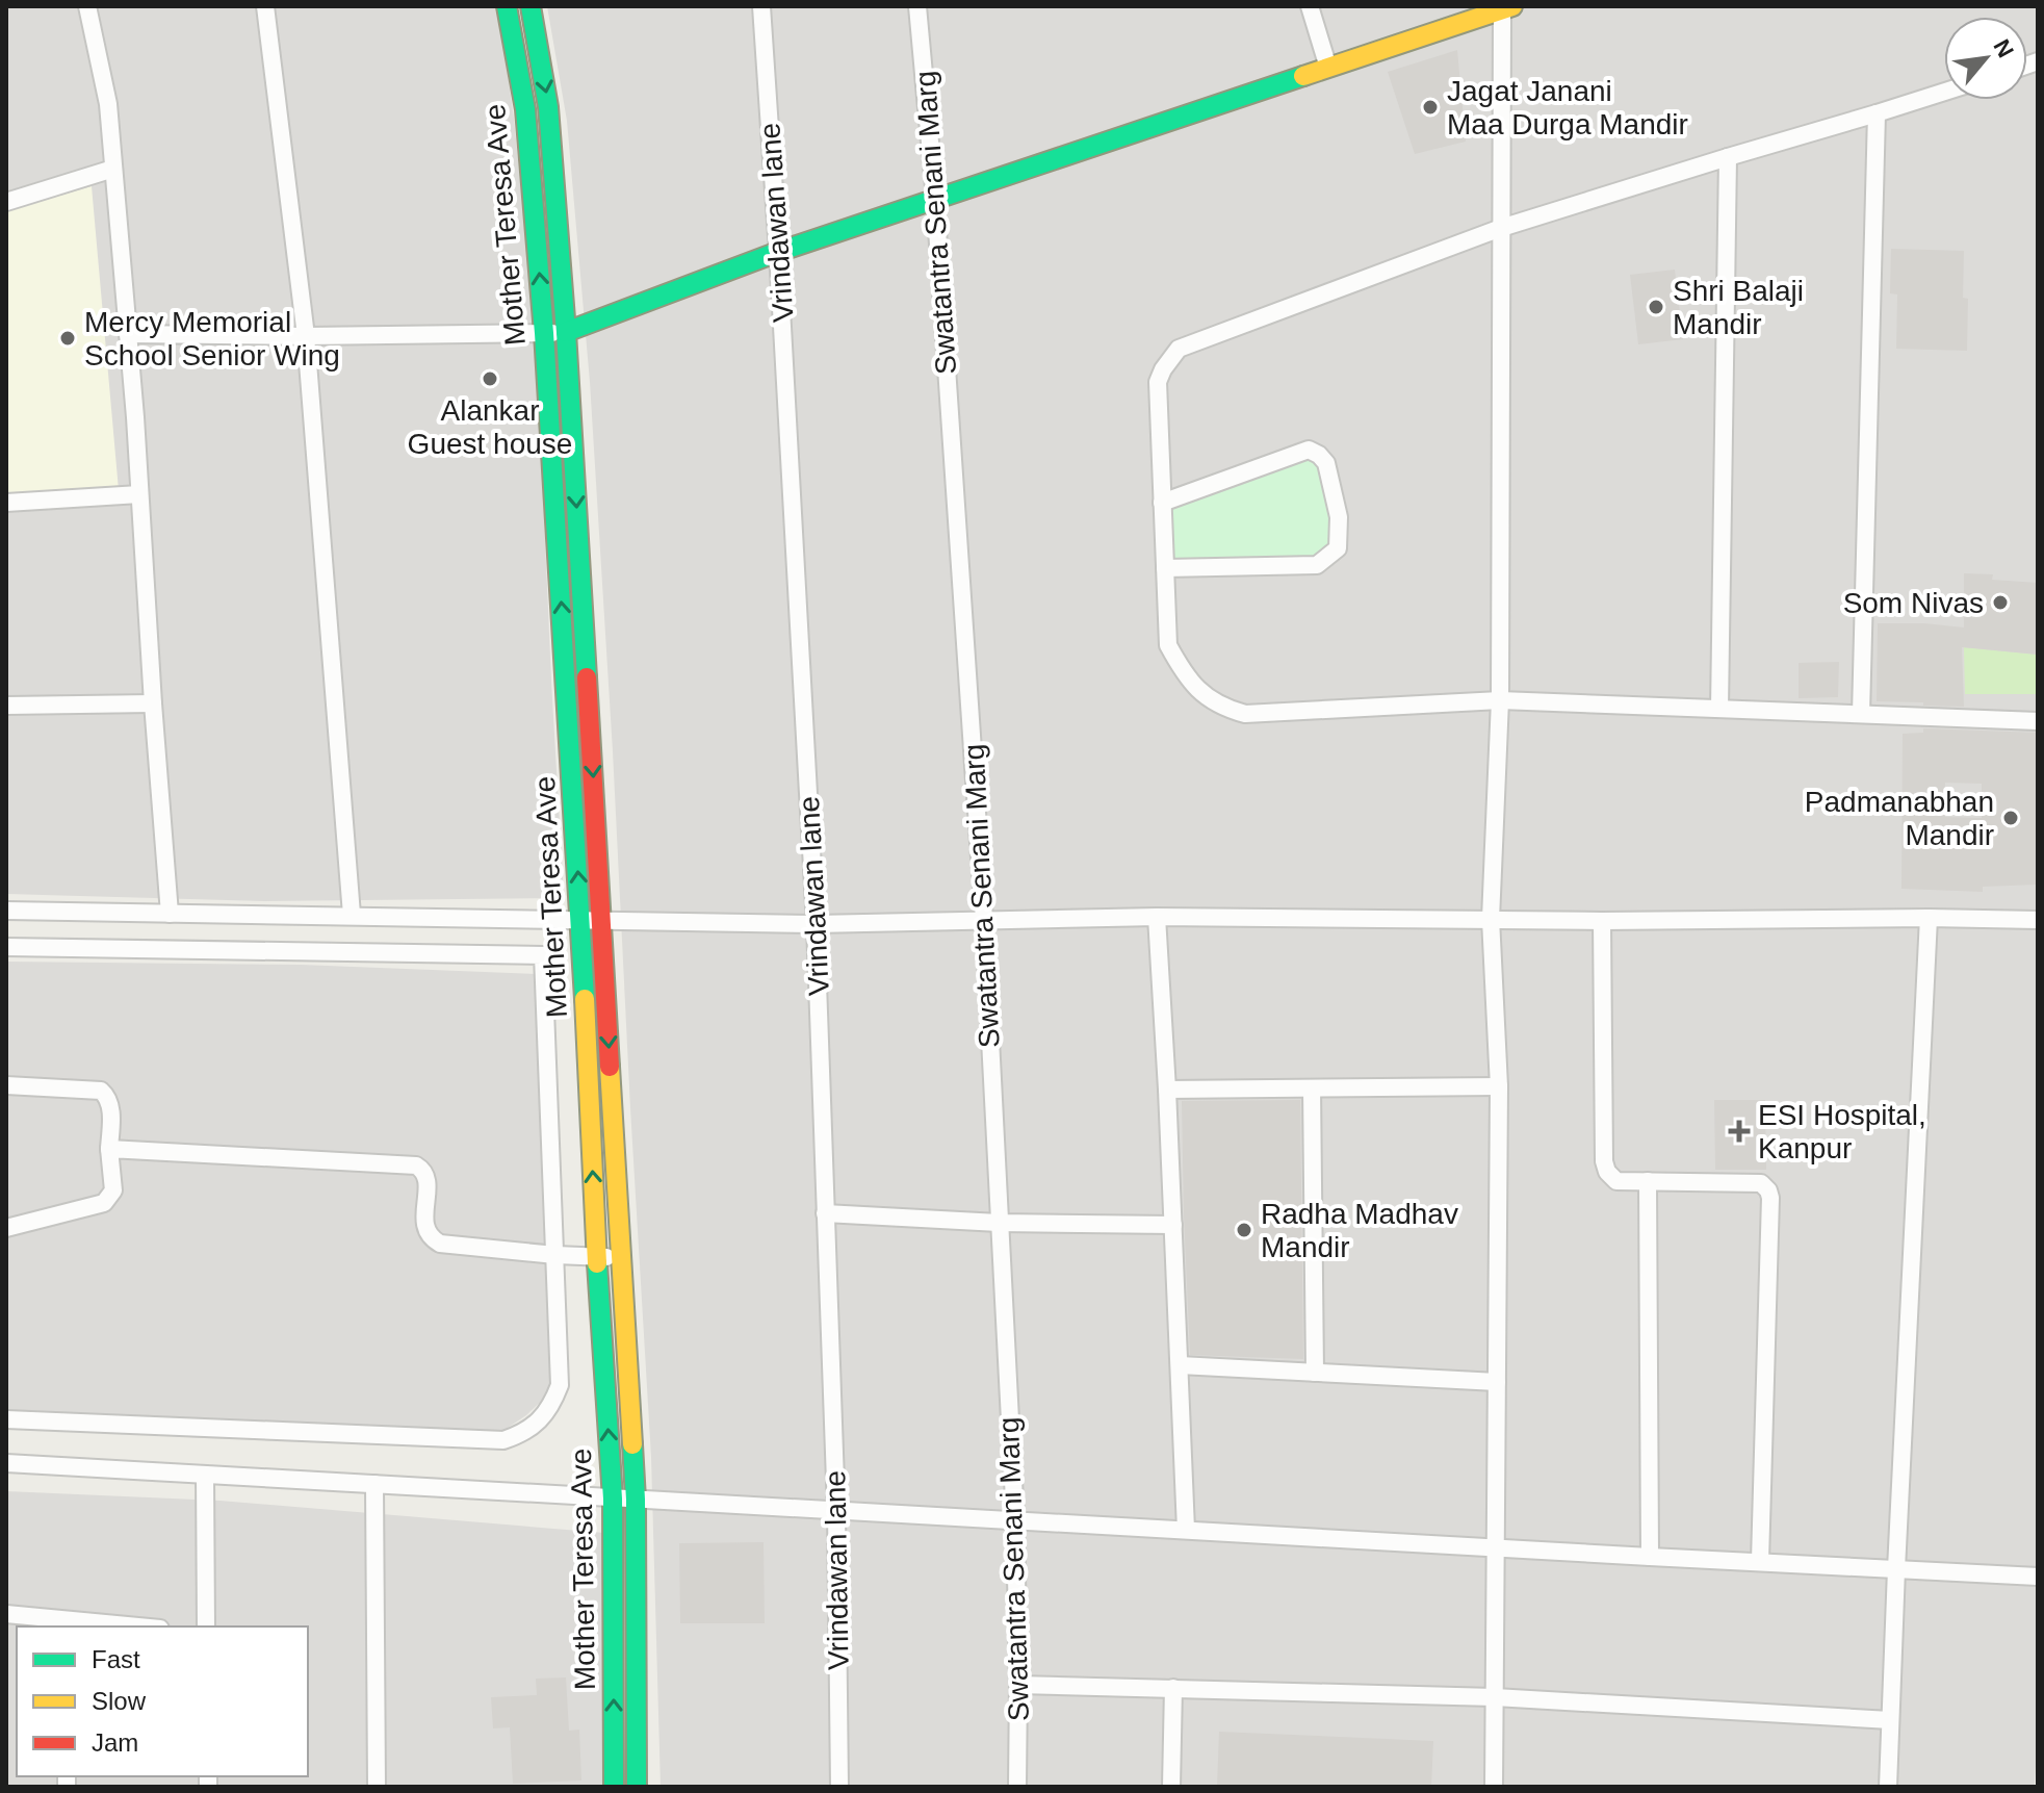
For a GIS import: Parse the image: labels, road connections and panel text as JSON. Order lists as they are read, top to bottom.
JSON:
{
  "streets": {
    "street": ["Vrindawan lane", "Swatantra Senani Marg", "Mother Teresa Ave"]
  },
  "places": {
    "other": [
      "Jagat Janani Maa Durga Mandir",
      "Shri Balaji Mandir",
      "Mercy Memorial School Senior Wing",
      "Alankar Guest house",
      "Som Nivas",
      "Padmanabhan Mandir",
      "Radha Madhav Mandir"
    ],
    "health": ["ESI Hospital, Kanpur"]
  },
  "legend": ["Fast", "Slow", "Jam"],
  "north": "top right"
}
